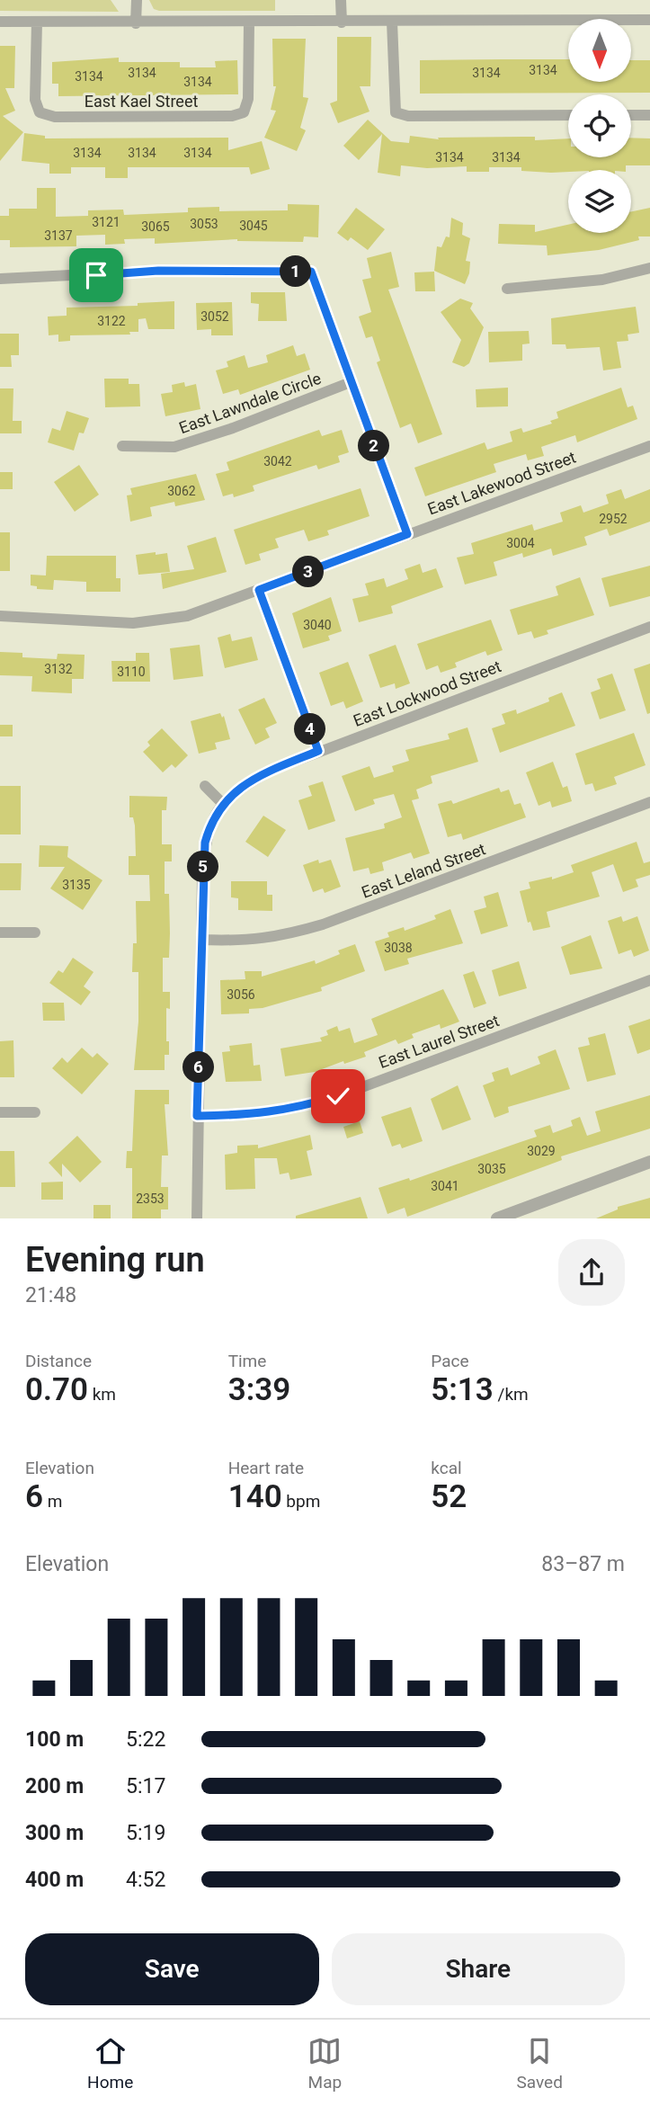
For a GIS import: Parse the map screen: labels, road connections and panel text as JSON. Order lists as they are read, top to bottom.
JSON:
{
  "streets": {
    "street": [
      "East Kael Street",
      "East Lawndale Circle",
      "East Lakewood Street",
      "East Lockwood Street",
      "East Leland Street",
      "East Laurel Street"
    ]
  },
  "house_numbers": [
    "3134",
    "3134",
    "3134",
    "3134",
    "3134",
    "3134",
    "3134",
    "3134",
    "3134",
    "3134",
    "3121",
    "3053",
    "3045",
    "3065",
    "3137",
    "3052",
    "3122",
    "3042",
    "3062",
    "2952",
    "3004",
    "3040",
    "3132",
    "3110",
    "3135",
    "3038",
    "3056",
    "3029",
    "3035",
    "3041",
    "2353"
  ],
  "north": "bottom",
  "page": {
    "pins": [
      "1",
      "2",
      "3",
      "4",
      "5",
      "6"
    ],
    "heading": ["Evening run", "21:48"],
    "stats": [
      ["Distance", "0.70 km"],
      ["Time", "3:39"],
      ["Pace", "5:13 /km"],
      ["Elevation", "6 m"],
      ["Heart rate", "140 bpm"],
      ["kcal", "52"]
    ],
    "chart": ["Elevation", "83–87 m"],
    "list": [
      {
        "name": "100 m",
        "note": "5:22"
      },
      {
        "name": "200 m",
        "note": "5:17"
      },
      {
        "name": "300 m",
        "note": "5:19"
      },
      {
        "name": "400 m",
        "note": "4:52"
      }
    ],
    "buttons": ["Save", "Share"],
    "tabs": ["Home", "Map", "Saved"]
  }
}
